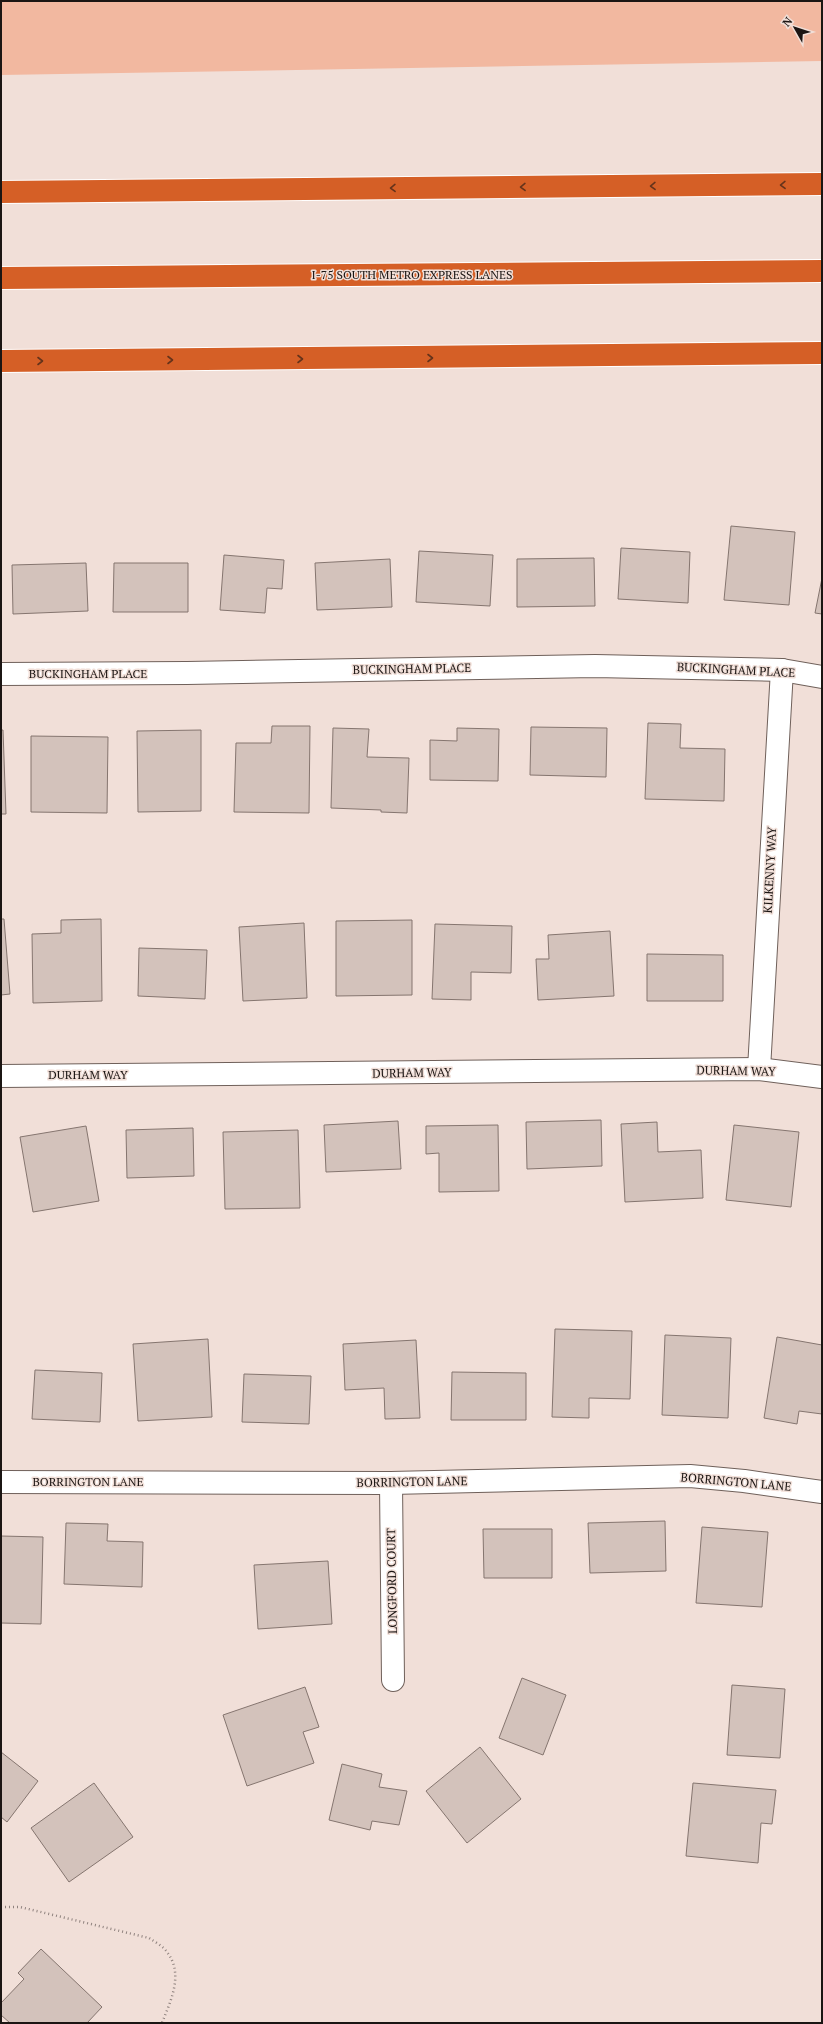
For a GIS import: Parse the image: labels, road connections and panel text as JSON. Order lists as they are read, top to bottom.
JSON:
{
  "streets": {
    "highway": ["I-75 SOUTH METRO EXPRESS LANES"],
    "street": [
      "BUCKINGHAM PLACE",
      "KILKENNY WAY",
      "DURHAM WAY",
      "BORRINGTON LANE",
      "LONGFORD COURT"
    ]
  },
  "crossings": [
    ["BUCKINGHAM PLACE", "KILKENNY WAY"],
    ["KILKENNY WAY", "DURHAM WAY"],
    ["BORRINGTON LANE", "LONGFORD COURT"]
  ],
  "north": "top left"
}
